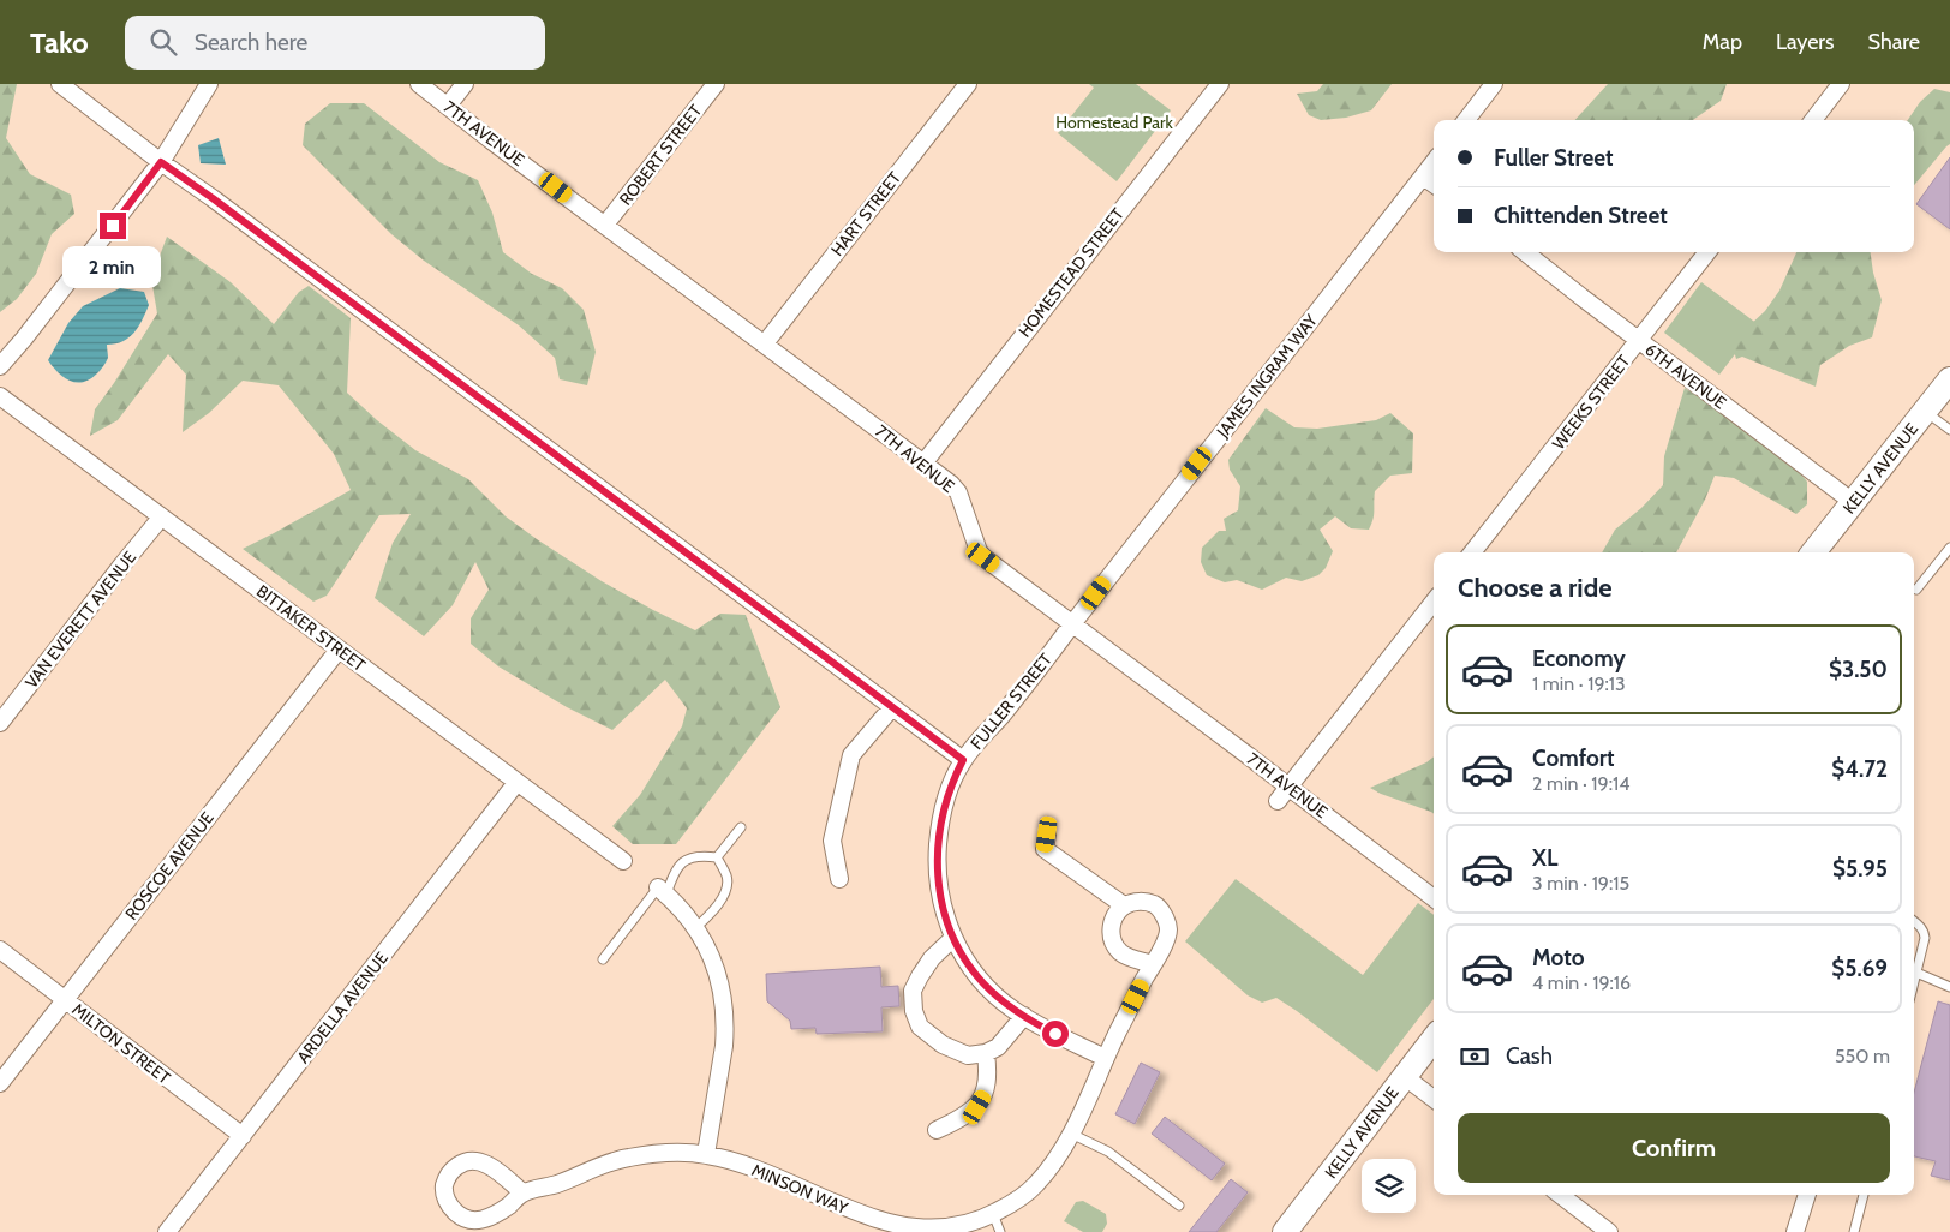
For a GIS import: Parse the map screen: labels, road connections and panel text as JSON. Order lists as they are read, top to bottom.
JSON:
{
  "streets": {
    "main road": ["KELLY AVENUE"],
    "street": [
      "7TH AVENUE",
      "ROBERT STREET",
      "HART STREET",
      "HOMESTEAD STREET",
      "JAMES INGRAM WAY",
      "6TH AVENUE",
      "WEEKS STREET",
      "VAN EVERETT AVENUE",
      "BITTAKER STREET",
      "FULLER STREET",
      "ROSCOE AVENUE",
      "ARDELLA AVENUE",
      "MILTON STREET",
      "MINSON WAY"
    ]
  },
  "crossings": [
    ["7TH AVENUE", "ROBERT STREET"],
    ["7TH AVENUE", "HART STREET"],
    ["7TH AVENUE", "HOMESTEAD STREET"],
    ["7TH AVENUE", "JAMES INGRAM WAY"],
    ["7TH AVENUE", "FULLER STREET"],
    ["JAMES INGRAM WAY", "FULLER STREET"],
    ["6TH AVENUE", "WEEKS STREET"],
    ["6TH AVENUE", "KELLY AVENUE"],
    ["VAN EVERETT AVENUE", "BITTAKER STREET"],
    ["BITTAKER STREET", "ROSCOE AVENUE"],
    ["BITTAKER STREET", "ARDELLA AVENUE"],
    ["FULLER STREET", "MINSON WAY"],
    ["ROSCOE AVENUE", "MILTON STREET"],
    ["ARDELLA AVENUE", "MILTON STREET"]
  ],
  "parks": ["Homestead Park"],
  "page": {
    "header": "Tako",
    "search": "Search here",
    "nav": ["Map", "Layers", "Share"],
    "banner": ["Fuller Street", "Chittenden Street"],
    "bubble": "2 min",
    "heading": "Choose a ride",
    "list": [
      {
        "name": "Economy",
        "note": "1 min · 19:13",
        "value": "$3.50"
      },
      {
        "name": "Comfort",
        "note": "2 min · 19:14",
        "value": "$4.72"
      },
      {
        "name": "XL",
        "note": "3 min · 19:15",
        "value": "$5.95"
      },
      {
        "name": "Moto",
        "note": "4 min · 19:16",
        "value": "$5.69"
      }
    ],
    "pay": ["Cash", "550 m"],
    "buttons": "Confirm"
  }
}
